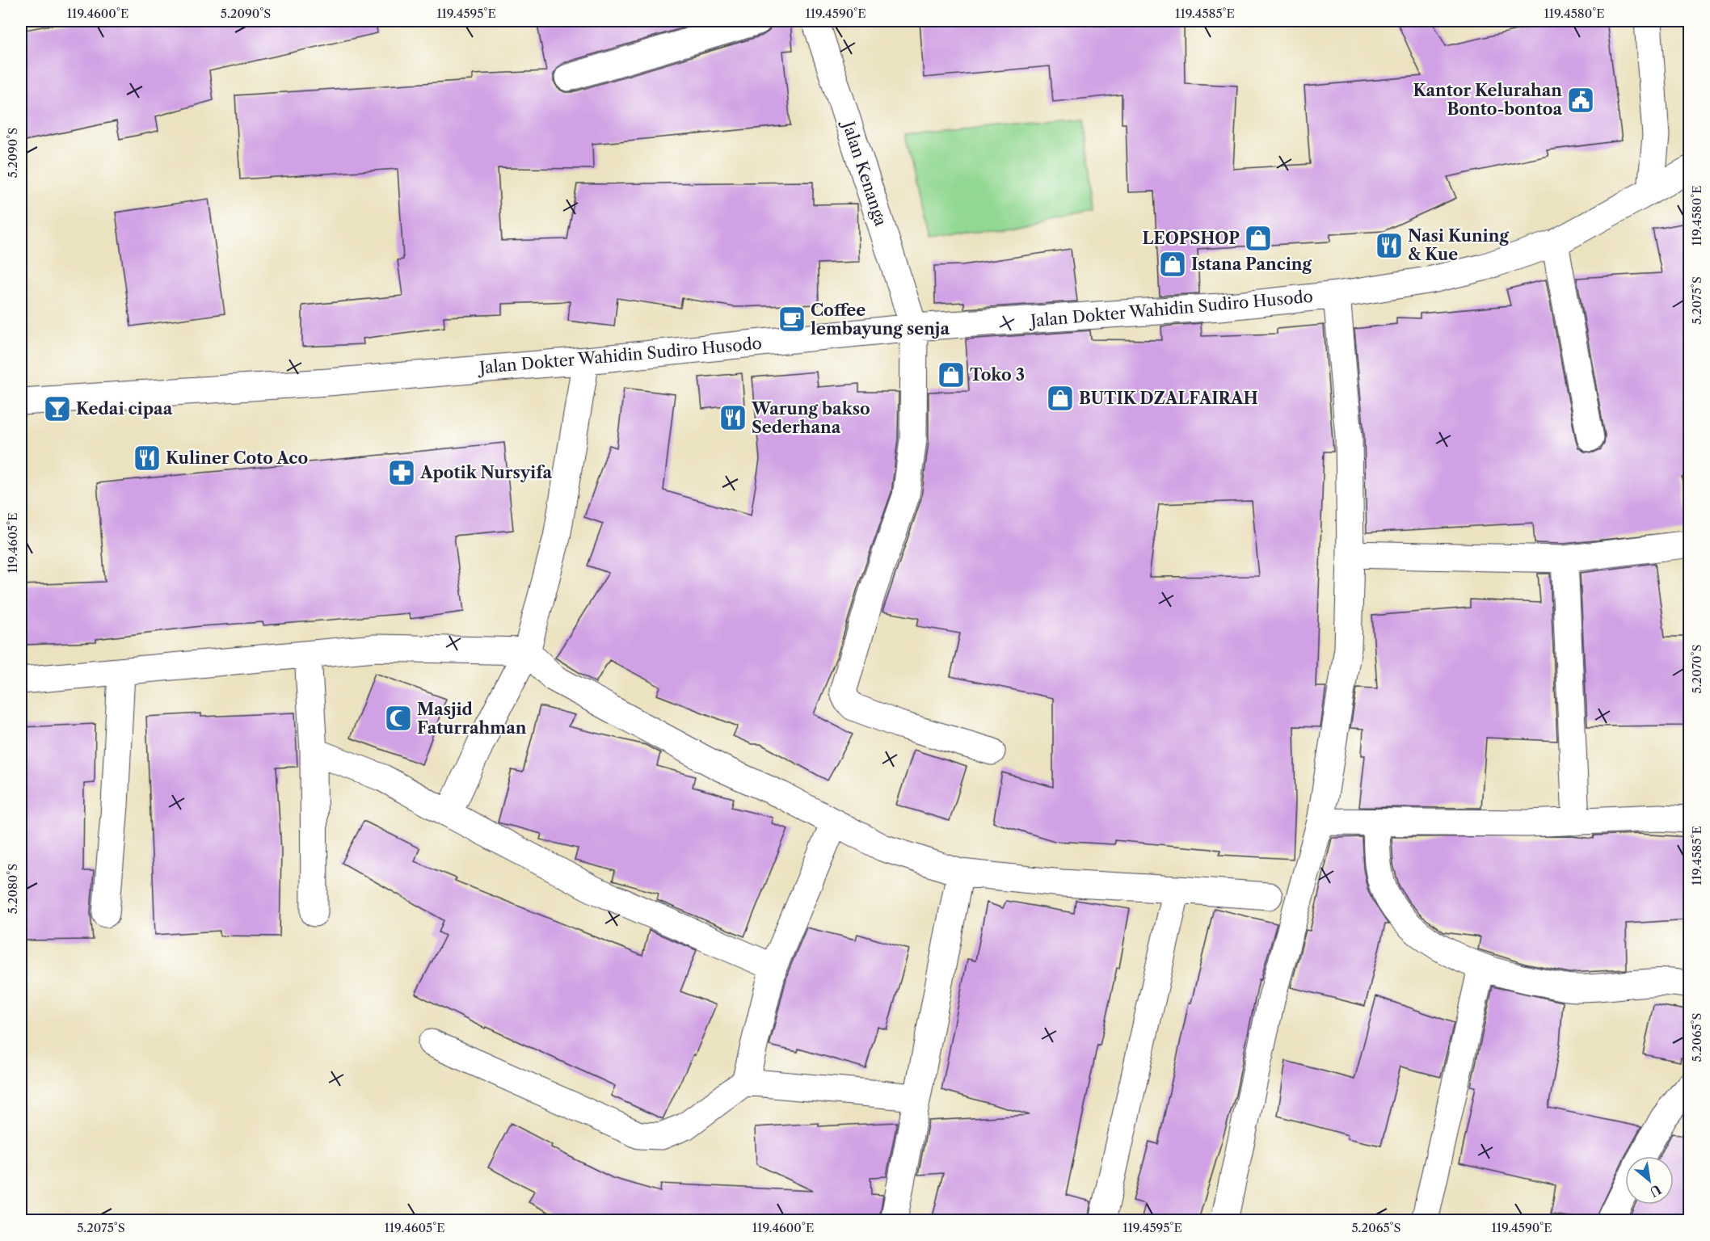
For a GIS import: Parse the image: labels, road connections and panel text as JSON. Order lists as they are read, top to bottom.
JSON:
{
  "streets": {
    "street": ["Jalan Kenanga", "Jalan Dokter Wahidin Sudiro Husodo"]
  },
  "crossings": [
    ["Jalan Kenanga", "Jalan Dokter Wahidin Sudiro Husodo"]
  ],
  "places": {
    "public building": ["Kantor Kelurahan Bonto-bontoa"],
    "shop": [
      "LEOPSHOP",
      "Istana Pancing",
      "Toko 3",
      "BUTIK DZALFAIRAH"
    ],
    "restaurant": ["Nasi Kuning & Kue", "Warung bakso Sederhana", "Kuliner Coto Aco"],
    "cafe": ["Coffee lembayung senja"],
    "bar": ["Kedai cipaa"],
    "pharmacy": ["Apotik Nursyifa"],
    "mosque": ["Masjid Faturrahman"]
  },
  "north": "bottom right",
  "coordinates": [
    "119.4600°E",
    "5.2090°S",
    "119.4595°E",
    "119.4590°E",
    "119.4585°E",
    "119.4580°E",
    "5.2075°S",
    "119.4605°E",
    "5.2070°S",
    "5.2080°S",
    "5.2065°S"
  ]
}
